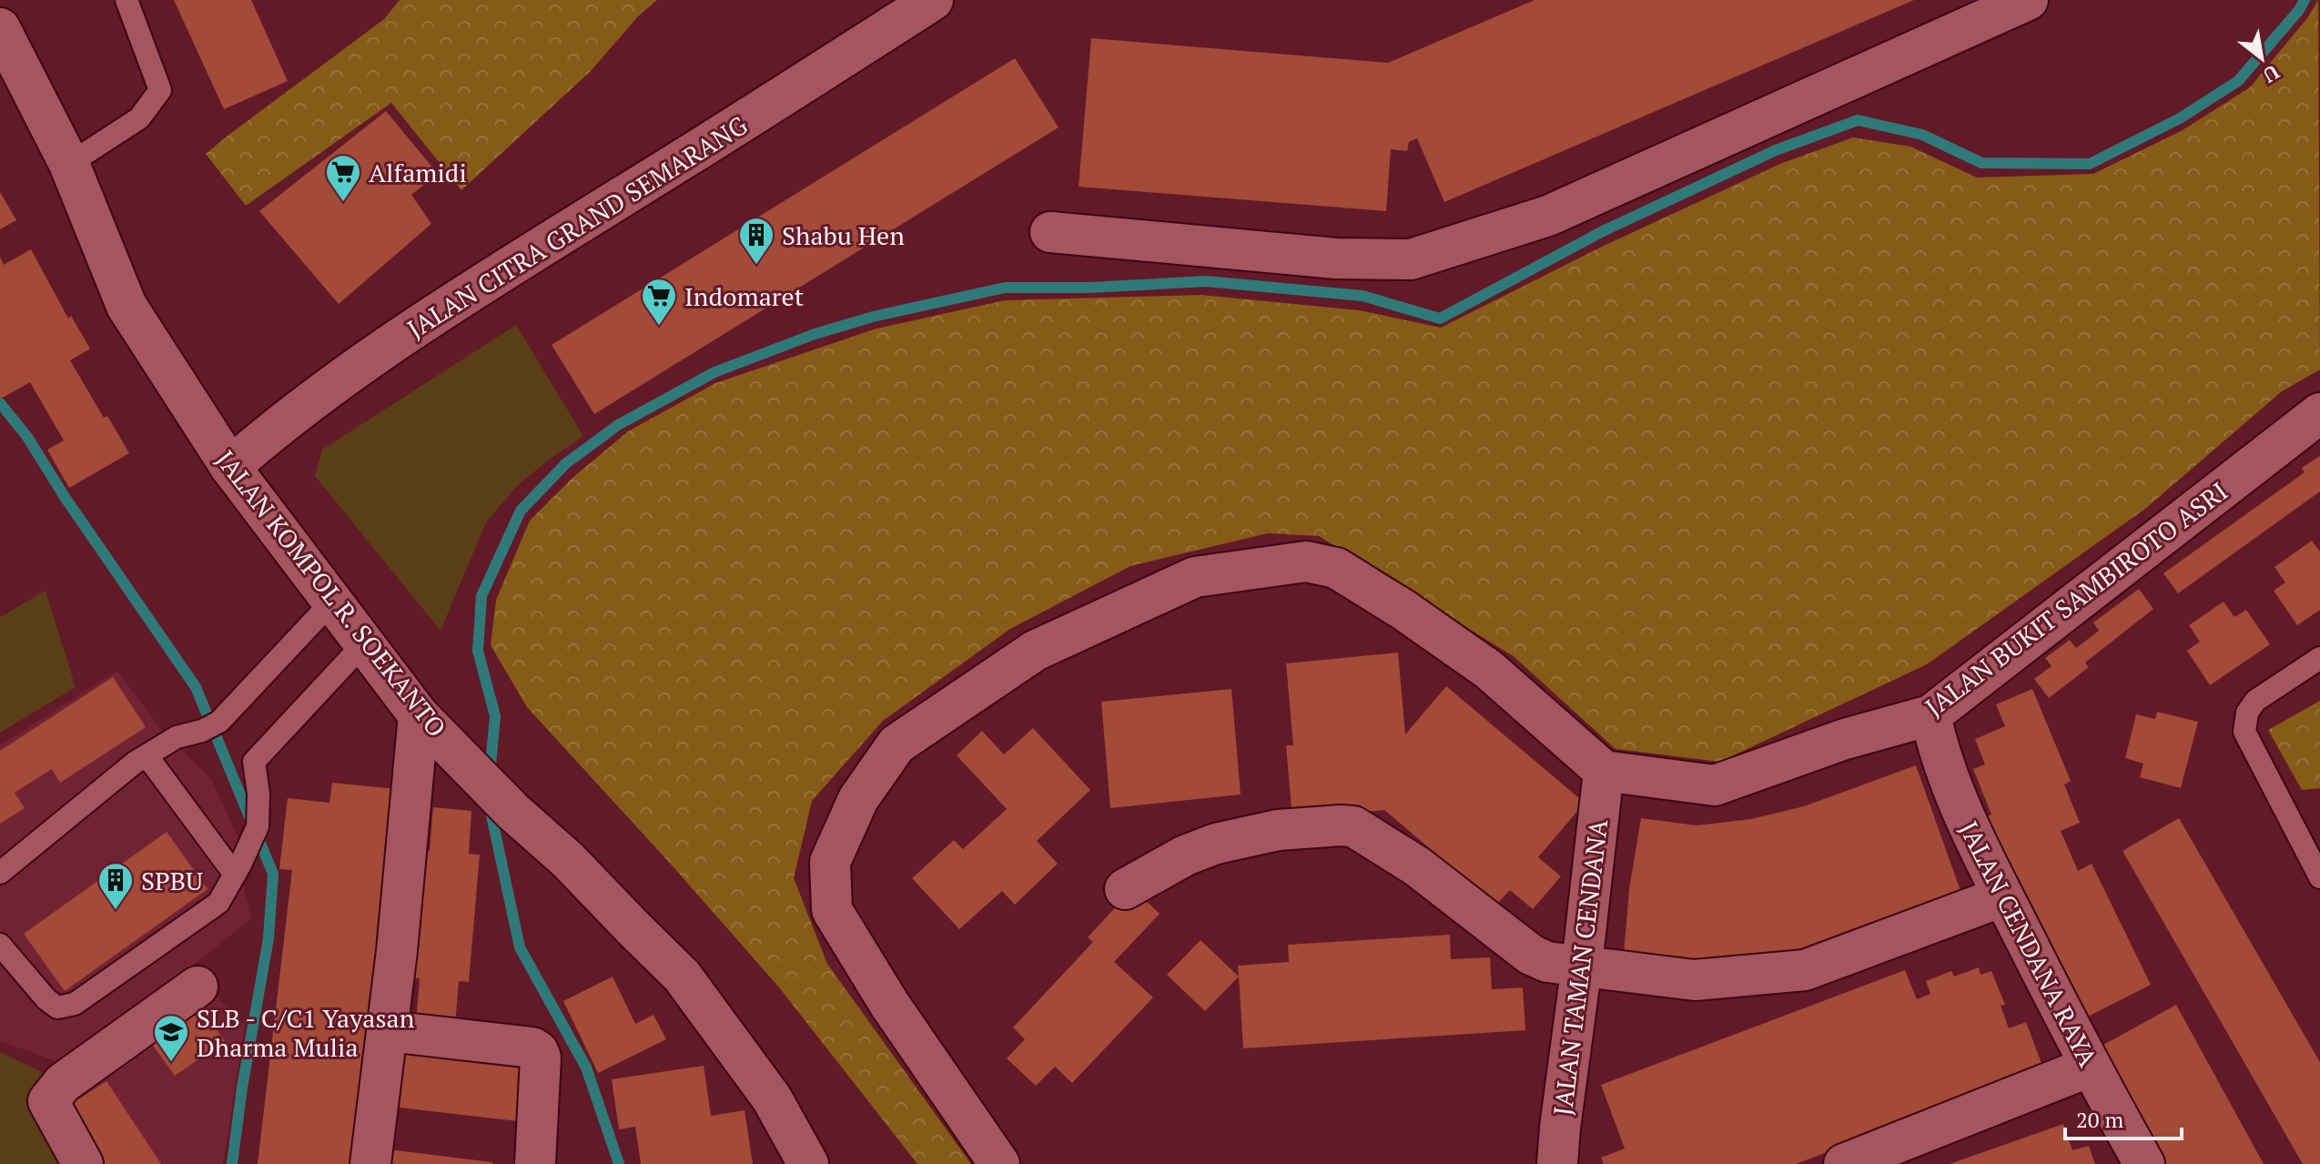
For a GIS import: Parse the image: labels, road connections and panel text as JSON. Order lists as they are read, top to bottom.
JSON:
{
  "streets": {
    "street": [
      "JALAN CITRA GRAND SEMARANG",
      "JALAN KOMPOL R. SOEKANTO",
      "JALAN BUKIT SAMBIROTO ASRI",
      "JALAN CENDANA RAYA",
      "JALAN TAMAN CENDANA"
    ]
  },
  "crossings": [
    ["JALAN CITRA GRAND SEMARANG", "JALAN KOMPOL R. SOEKANTO"],
    ["JALAN BUKIT SAMBIROTO ASRI", "JALAN CENDANA RAYA"],
    ["JALAN BUKIT SAMBIROTO ASRI", "JALAN TAMAN CENDANA"]
  ],
  "places": {
    "supermarket": ["Alfamidi", "Indomaret"],
    "building": ["Shabu Hen", "SPBU"],
    "school or university": ["SLB - C/C1 Yayasan Dharma Mulia"]
  },
  "scale_bar": "20 m",
  "north": "bottom right"
}
